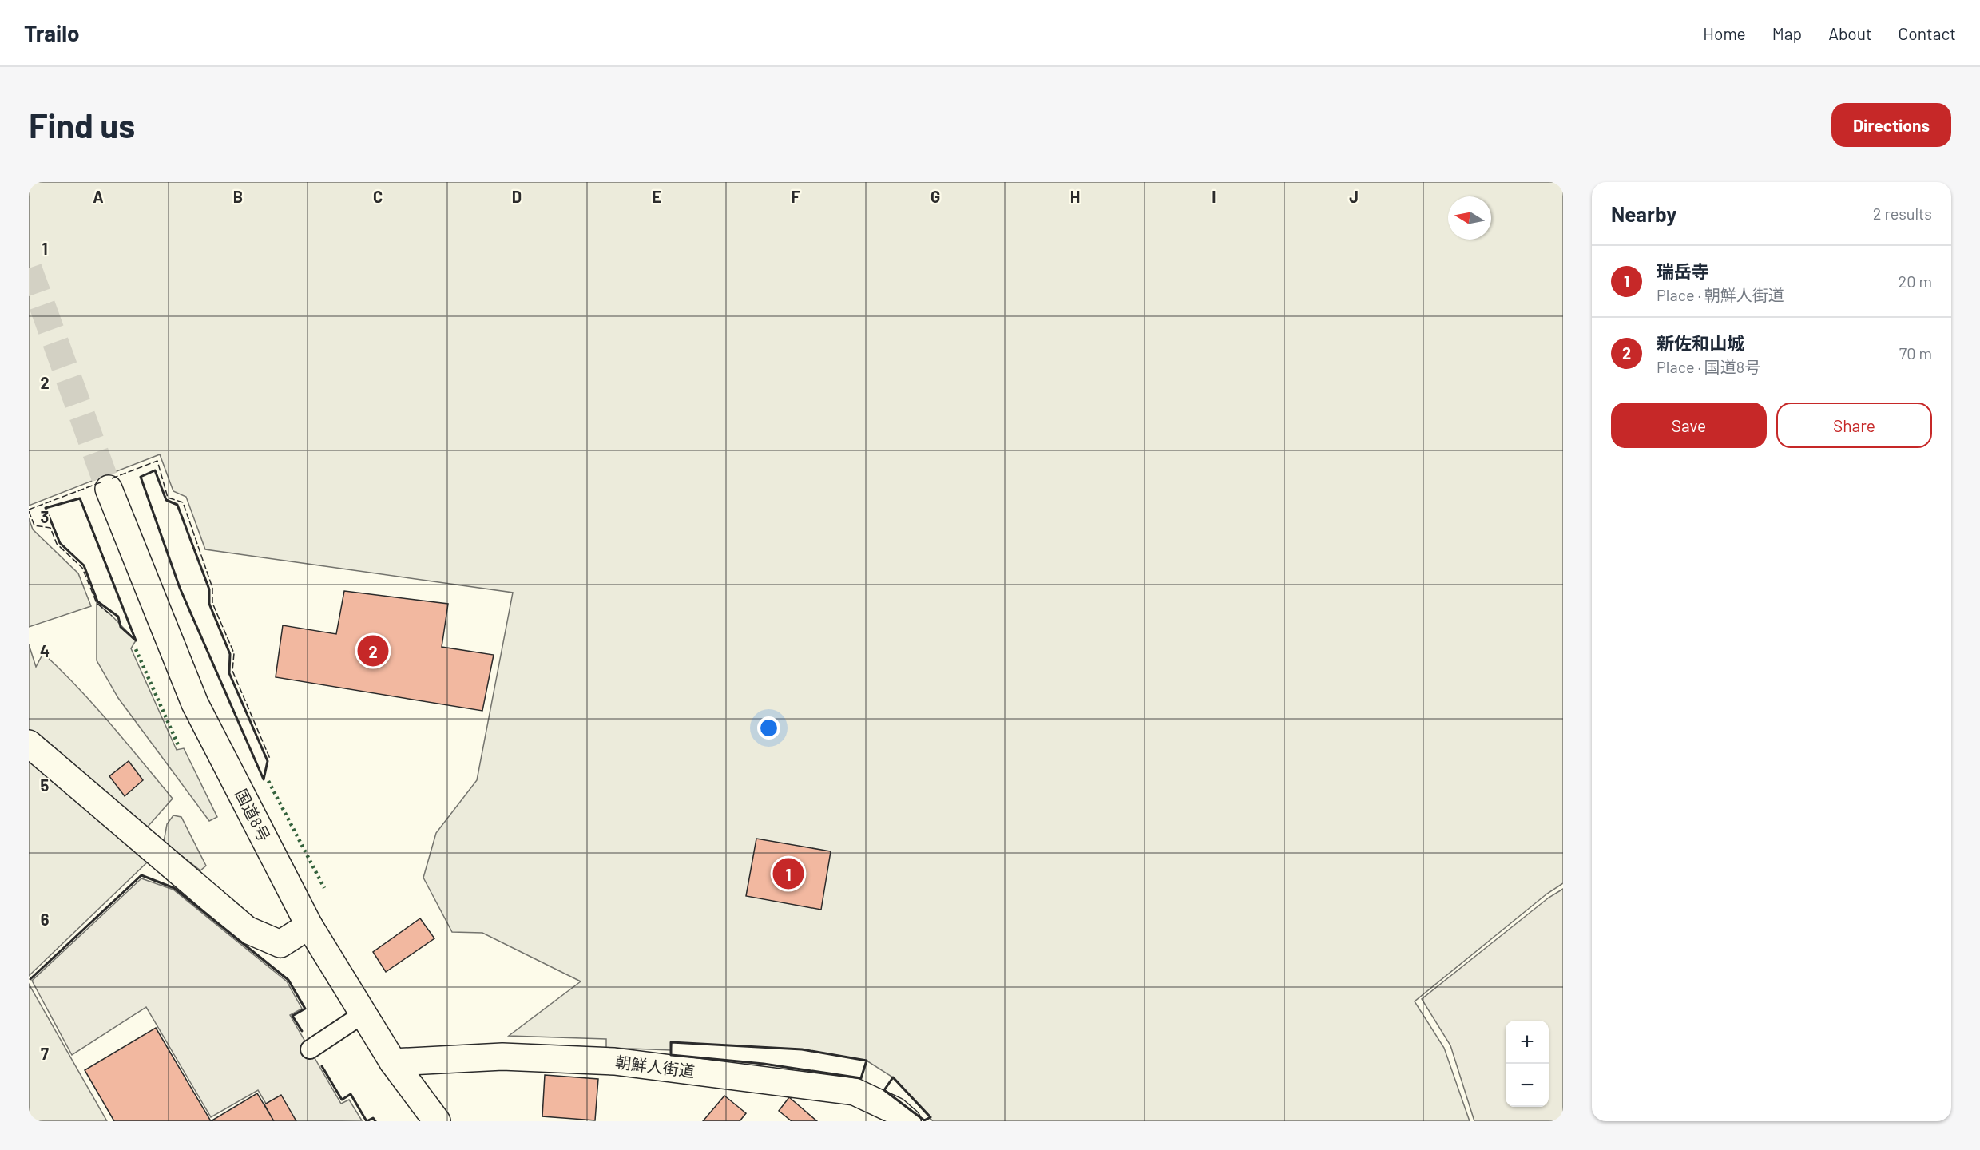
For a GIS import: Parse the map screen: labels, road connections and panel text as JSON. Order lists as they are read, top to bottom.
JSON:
{
  "streets": {
    "main road": ["国道8号", "朝鮮人街道"]
  },
  "crossings": [
    ["国道8号", "朝鮮人街道"]
  ],
  "north": "left",
  "page": {
    "header": "Trailo",
    "nav": [
      "Home",
      "Map",
      "About",
      "Contact"
    ],
    "buttons": [
      "Directions",
      ["Save", "Share"]
    ],
    "title": "Find us",
    "heading": ["Nearby", "2 results"],
    "list": [
      {
        "mark": "1",
        "name": "瑞岳寺",
        "note": "Place · 朝鮮人街道",
        "value": "20 m"
      },
      {
        "mark": "2",
        "name": "新佐和山城",
        "note": "Place · 国道8号",
        "value": "70 m"
      }
    ],
    "pins": ["2", "1"],
    "map_buttons": ["+", "−"]
  },
  "grid": {
    "columns": [
      "A",
      "B",
      "C",
      "D",
      "E",
      "F",
      "G",
      "H",
      "I",
      "J"
    ],
    "rows": [
      "1",
      "2",
      "3",
      "4",
      "5",
      "6",
      "7"
    ]
  }
}
